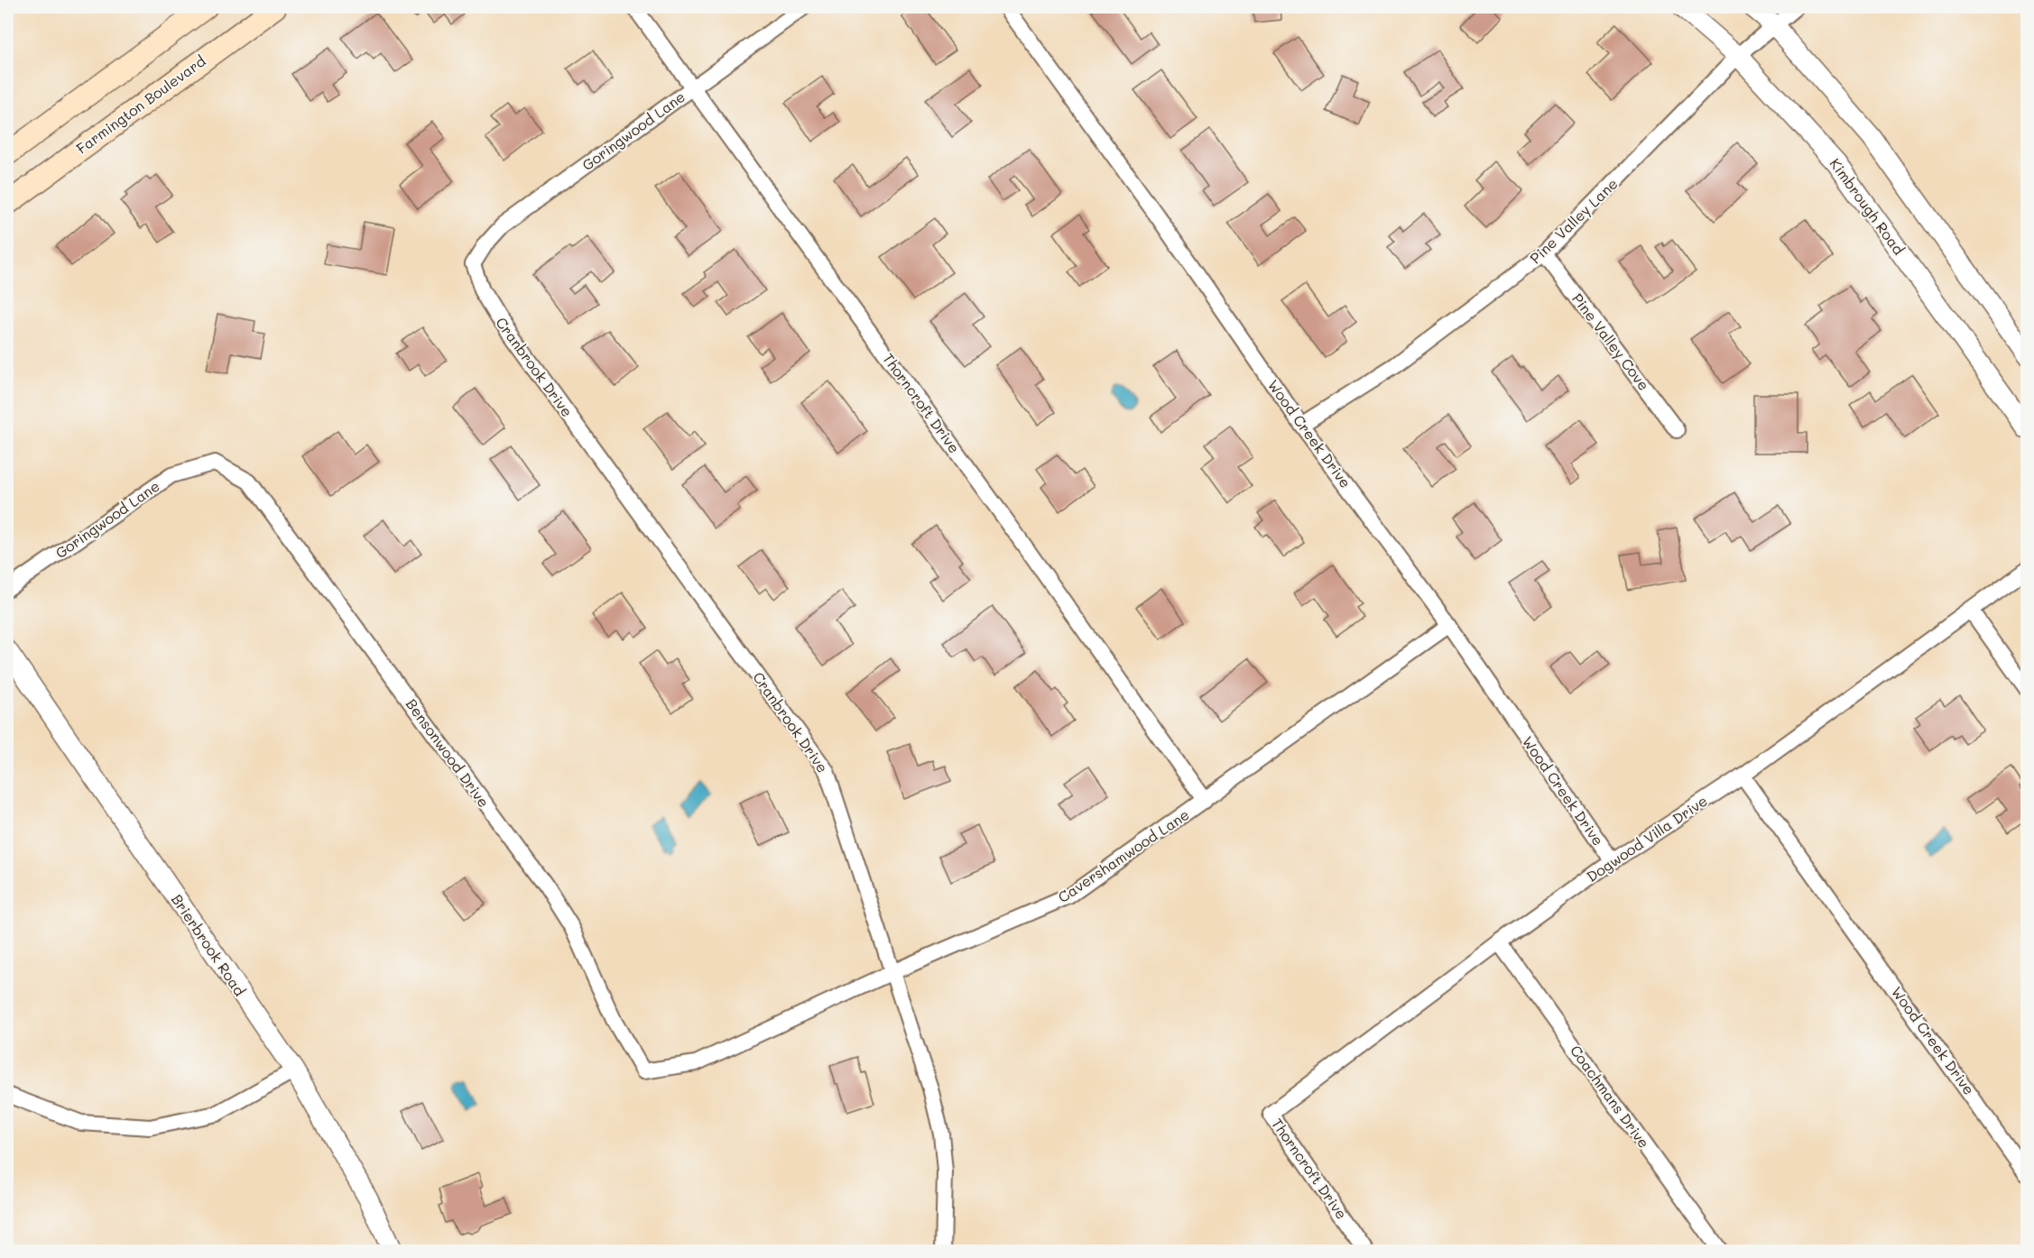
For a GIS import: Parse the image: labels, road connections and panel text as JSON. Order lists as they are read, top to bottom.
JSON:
{
  "streets": {
    "main road": ["Farmington Boulevard"],
    "street": [
      "Goringwood Lane",
      "Kimbrough Road",
      "Pine Valley Lane",
      "Pine Valley Cove",
      "Cranbrook Drive",
      "Thorncroft Drive",
      "Wood Creek Drive",
      "Bensonwood Drive",
      "Dogwood Villa Drive",
      "Cavershamwood Lane",
      "Brierbrook Road",
      "Coachmans Drive"
    ]
  },
  "crossings": [
    ["Goringwood Lane", "Cranbrook Drive"],
    ["Goringwood Lane", "Thorncroft Drive"],
    ["Goringwood Lane", "Bensonwood Drive"],
    ["Kimbrough Road", "Pine Valley Lane"],
    ["Pine Valley Lane", "Pine Valley Cove"],
    ["Pine Valley Lane", "Wood Creek Drive"],
    ["Cranbrook Drive", "Cavershamwood Lane"],
    ["Thorncroft Drive", "Dogwood Villa Drive"],
    ["Thorncroft Drive", "Cavershamwood Lane"],
    ["Wood Creek Drive", "Dogwood Villa Drive"],
    ["Wood Creek Drive", "Cavershamwood Lane"],
    ["Bensonwood Drive", "Cavershamwood Lane"],
    ["Dogwood Villa Drive", "Coachmans Drive"]
  ]
}
